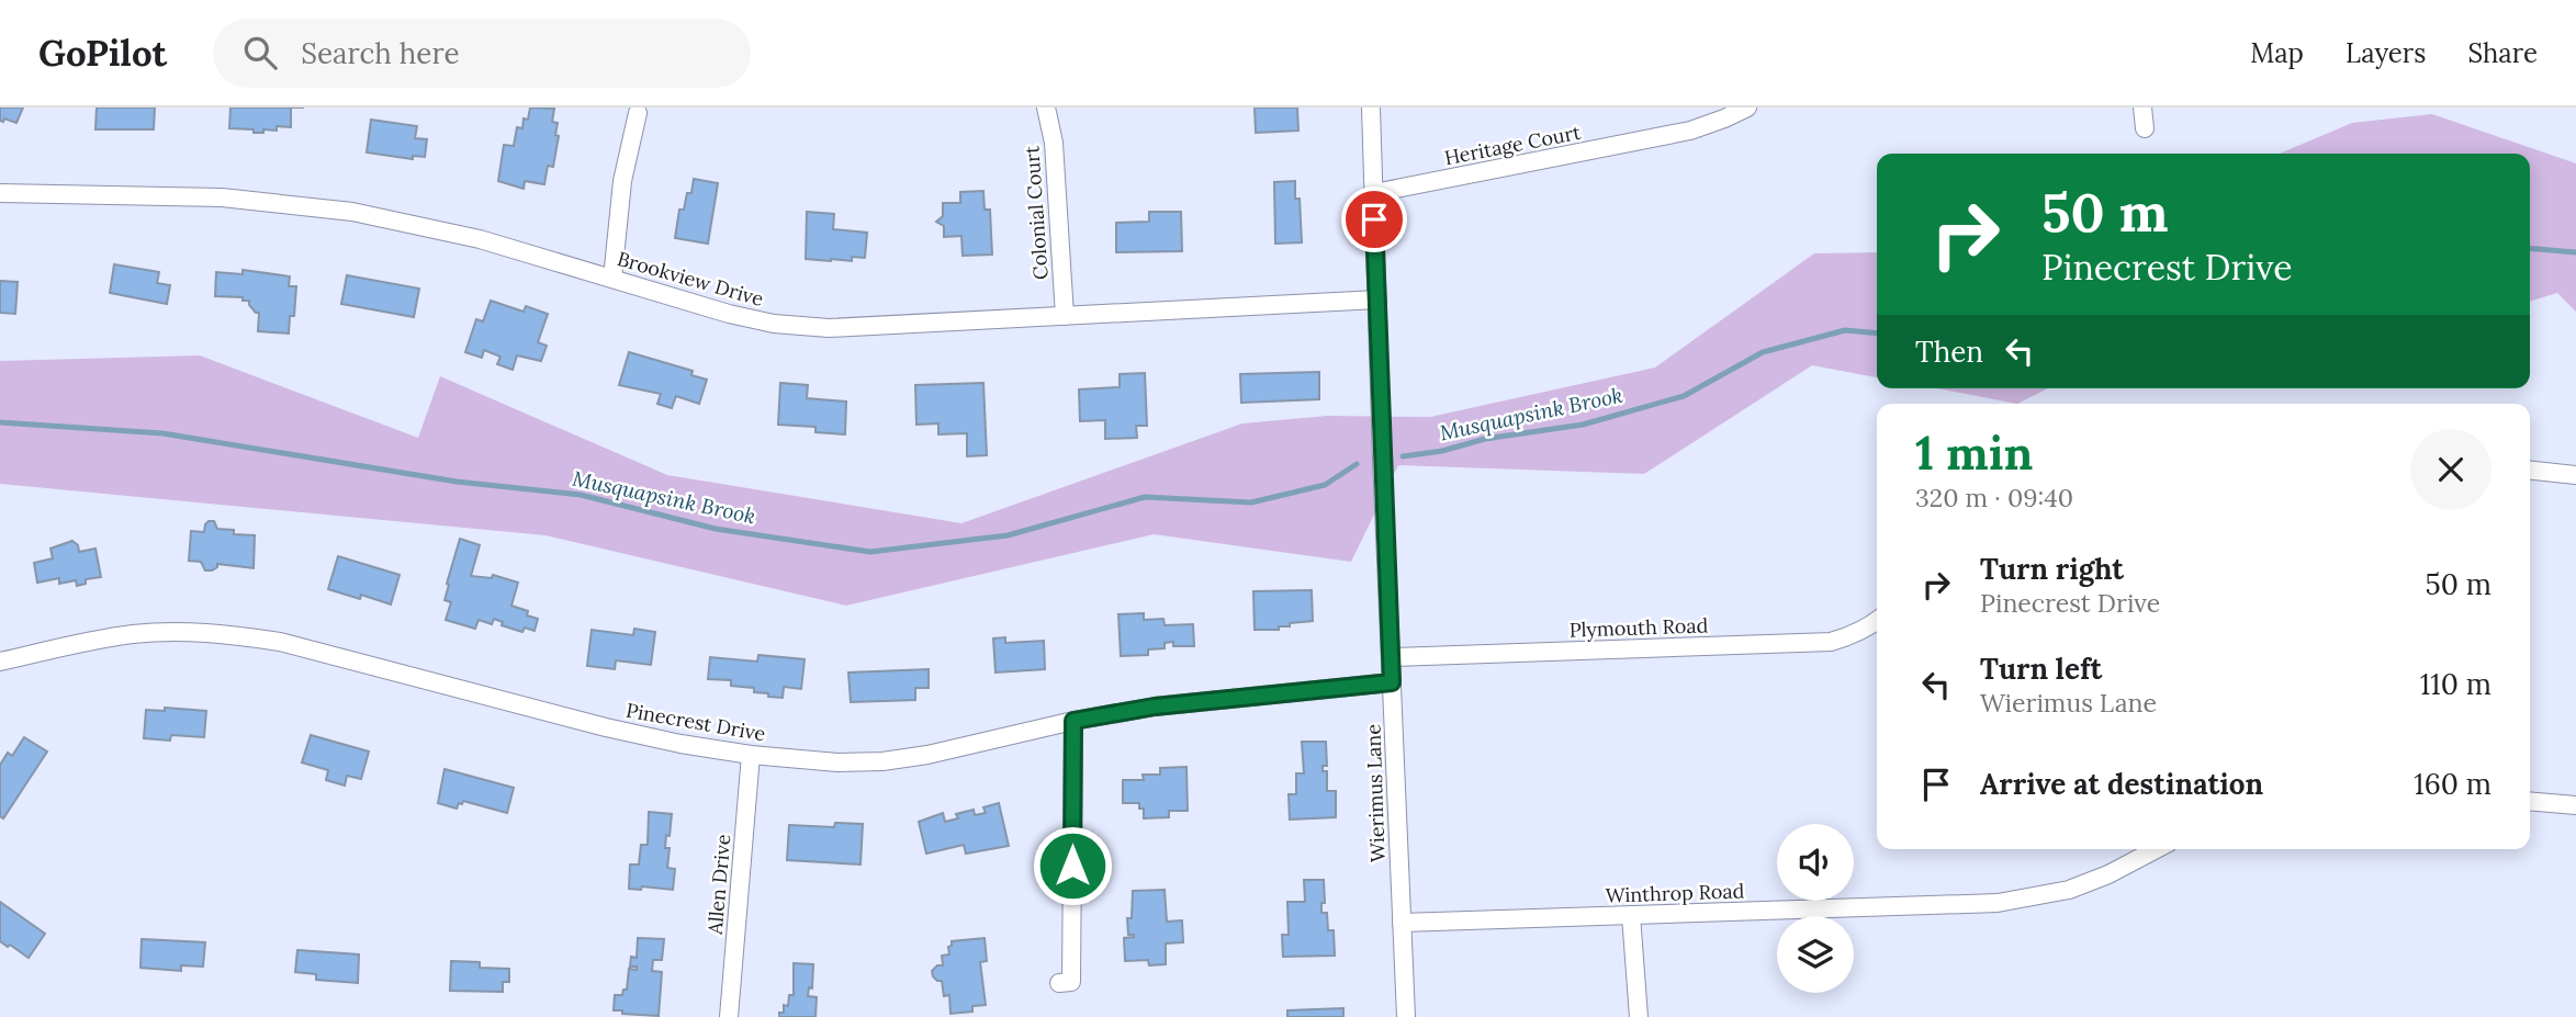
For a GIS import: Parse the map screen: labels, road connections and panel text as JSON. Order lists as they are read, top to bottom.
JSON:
{
  "streets": {
    "street": [
      "Heritage Court",
      "Colonial Court",
      "Brookview Drive",
      "Plymouth Road",
      "Pinecrest Drive",
      "Wierimus Lane",
      "Allen Drive",
      "Winthrop Road"
    ]
  },
  "crossings": [
    ["Heritage Court", "Wierimus Lane"],
    ["Colonial Court", "Brookview Drive"],
    ["Brookview Drive", "Wierimus Lane"],
    ["Plymouth Road", "Wierimus Lane"],
    ["Pinecrest Drive", "Wierimus Lane"],
    ["Pinecrest Drive", "Allen Drive"],
    ["Wierimus Lane", "Winthrop Road"]
  ],
  "water": ["Musquapsink Brook"],
  "page": {
    "header": "GoPilot",
    "search": "Search here",
    "nav": ["Map", "Layers", "Share"],
    "turn": ["50 m", "Pinecrest Drive"],
    "then": "Then",
    "heading": ["1 min", "320 m · 09:40"],
    "list": [
      {
        "name": "Turn right",
        "note": "Pinecrest Drive",
        "value": "50 m"
      },
      {
        "name": "Turn left",
        "note": "Wierimus Lane",
        "value": "110 m"
      },
      {
        "name": "Arrive at destination",
        "value": "160 m"
      }
    ]
  }
}
